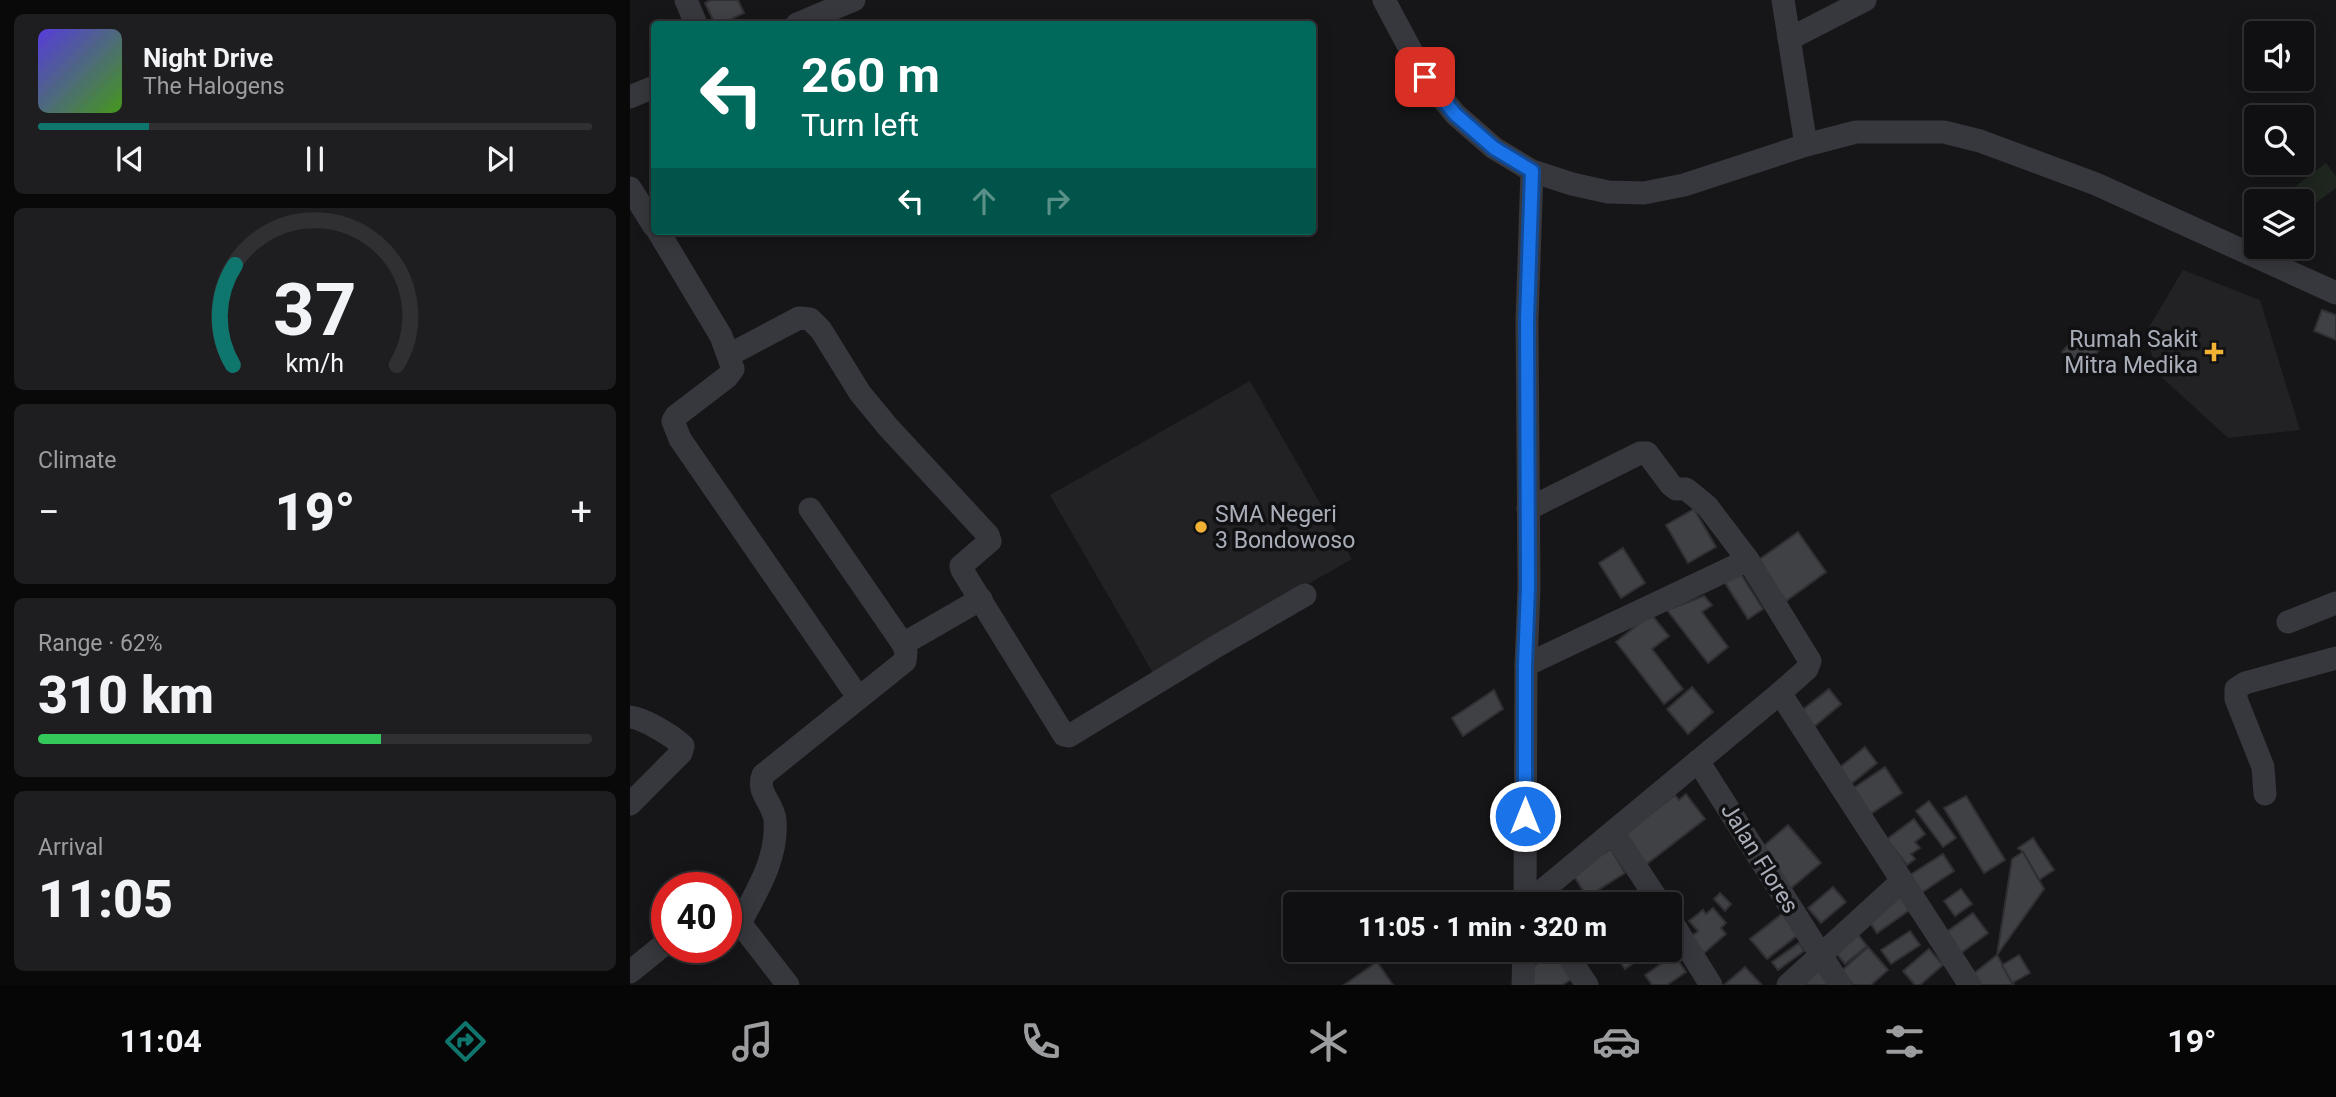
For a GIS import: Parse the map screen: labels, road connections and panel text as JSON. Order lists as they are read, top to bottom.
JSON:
{
  "streets": {
    "street": ["Jalan Flores"]
  },
  "places": {
    "health": ["Rumah Sakit Mitra Medika"],
    "other": ["SMA Negeri 3 Bondowoso"]
  },
  "page": {
    "turn": ["260 m", "Turn left"],
    "song": ["Night Drive", "The Halogens"],
    "tile": [
      "Climate",
      ["Range · 62%", "310 km"],
      ["Arrival", "11:05"]
    ],
    "heat": ["−", "19°", "+"],
    "limit": "40",
    "trip": "11:05 · 1 min · 320 m",
    "tabs": ["11:04", "19°"],
    "gauge": ["37", "km/h"]
  }
}
